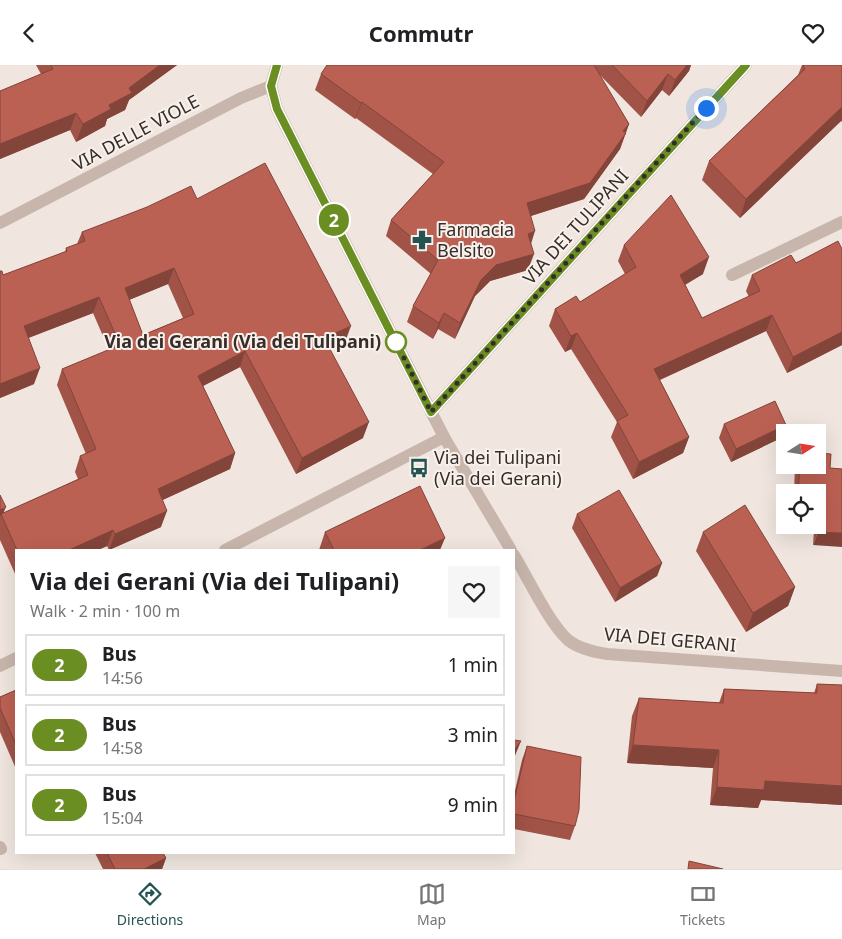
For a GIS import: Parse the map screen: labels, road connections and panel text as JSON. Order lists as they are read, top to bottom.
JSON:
{
  "streets": {
    "street": ["VIA DELLE VIOLE", "VIA DEI TULIPANI", "VIA DEI GERANI"]
  },
  "places": {
    "pharmacy": ["Farmacia Belsito"],
    "other": ["Via dei Gerani (Via dei Tulipani)"],
    "bus stop": ["Via dei Tulipani (Via dei Gerani)"]
  },
  "lines": ["bus line 2"],
  "north": "right",
  "page": {
    "header": "Commutr",
    "on_map": "2",
    "heading": ["Via dei Gerani (Via dei Tulipani)", "Walk · 2 min · 100 m"],
    "list": [
      {
        "mark": "2",
        "name": "Bus",
        "note": "14:56",
        "value": "1 min"
      },
      {
        "mark": "2",
        "name": "Bus",
        "note": "14:58",
        "value": "3 min"
      },
      {
        "mark": "2",
        "name": "Bus",
        "note": "15:04",
        "value": "9 min"
      }
    ],
    "tabs": ["Directions", "Map", "Tickets"]
  }
}
